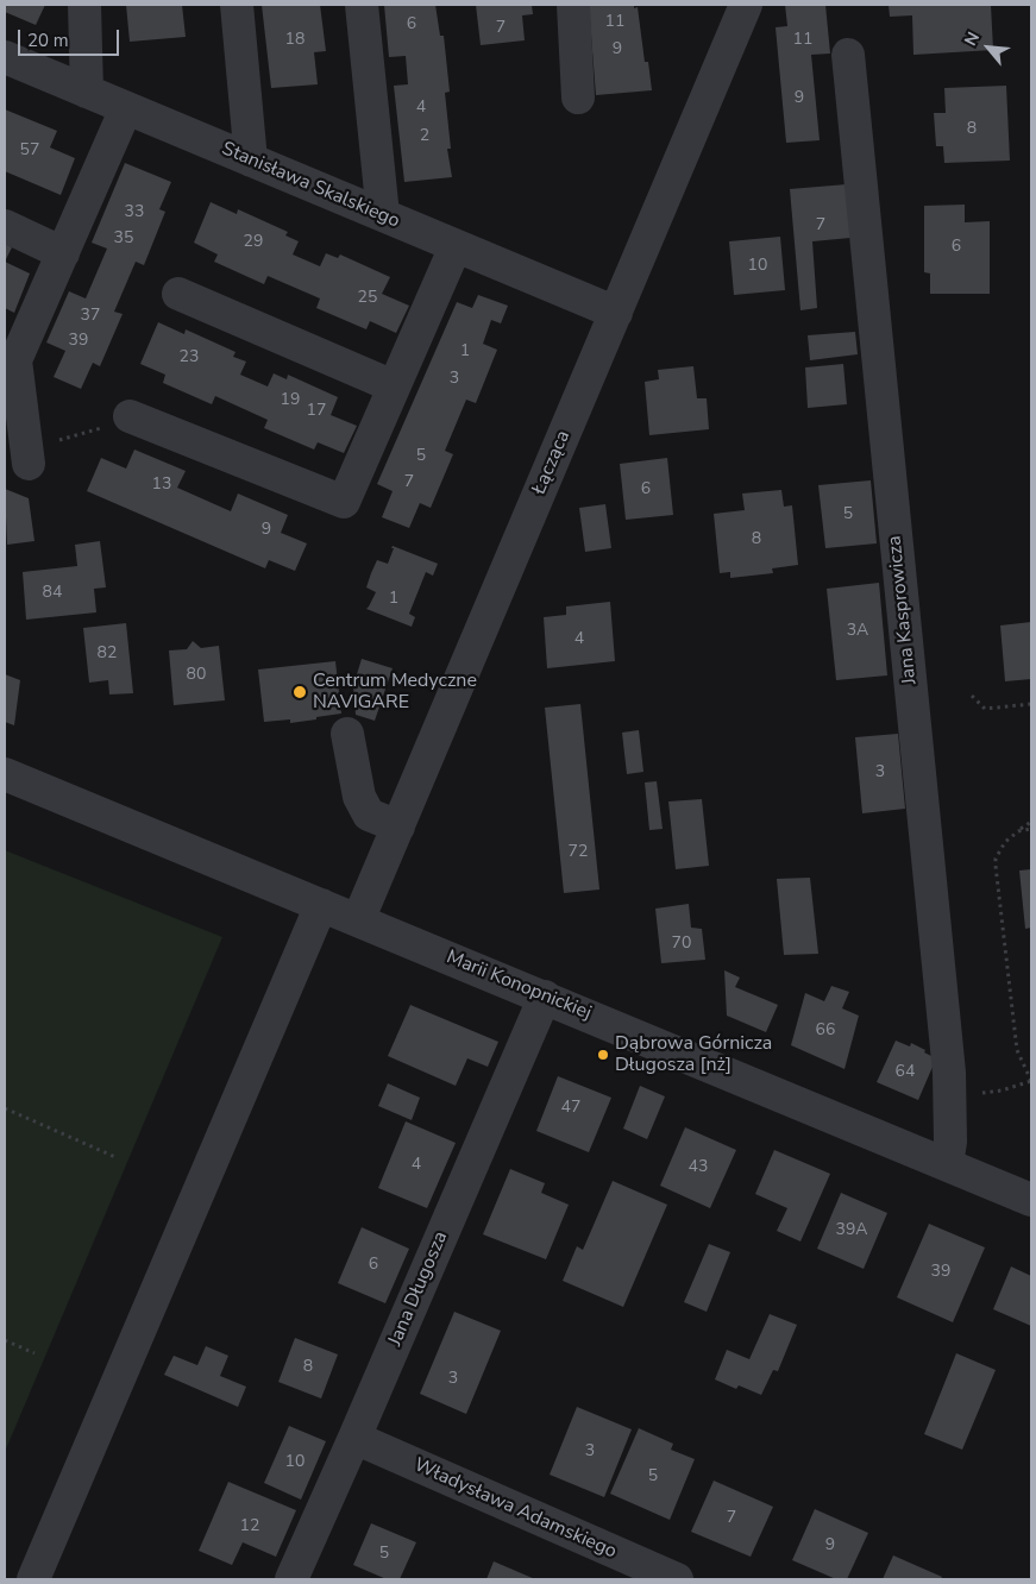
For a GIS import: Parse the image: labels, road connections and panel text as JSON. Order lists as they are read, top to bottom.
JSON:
{
  "streets": {
    "street": [
      "Stanisława Skalskiego",
      "Łącząca",
      "Jana Kasprowicza",
      "Marii Konopnickiej",
      "Jana Długosza",
      "Władysława Adamskiego"
    ]
  },
  "crossings": [
    ["Stanisława Skalskiego", "Łącząca"],
    ["Łącząca", "Marii Konopnickiej"],
    ["Jana Kasprowicza", "Marii Konopnickiej"],
    ["Marii Konopnickiej", "Jana Długosza"],
    ["Jana Długosza", "Władysława Adamskiego"]
  ],
  "places": ["Centrum Medyczne NAVIGARE", "Dąbrowa Górnicza Długosza [nż]"],
  "house_numbers": [
    "11",
    "6",
    "7",
    "18",
    "11",
    "9",
    "9",
    "4",
    "8",
    "2",
    "57",
    "33",
    "7",
    "35",
    "29",
    "6",
    "10",
    "25",
    "37",
    "39",
    "1",
    "23",
    "3",
    "19",
    "17",
    "5",
    "7",
    "13",
    "6",
    "5",
    "9",
    "8",
    "84",
    "1",
    "3A",
    "4",
    "82",
    "80",
    "3",
    "72",
    "70",
    "66",
    "64",
    "47",
    "4",
    "43",
    "39A",
    "6",
    "39",
    "8",
    "3",
    "3",
    "10",
    "5",
    "7",
    "12",
    "9",
    "5"
  ],
  "scale_bar": "20 m",
  "north": "top left"
}
